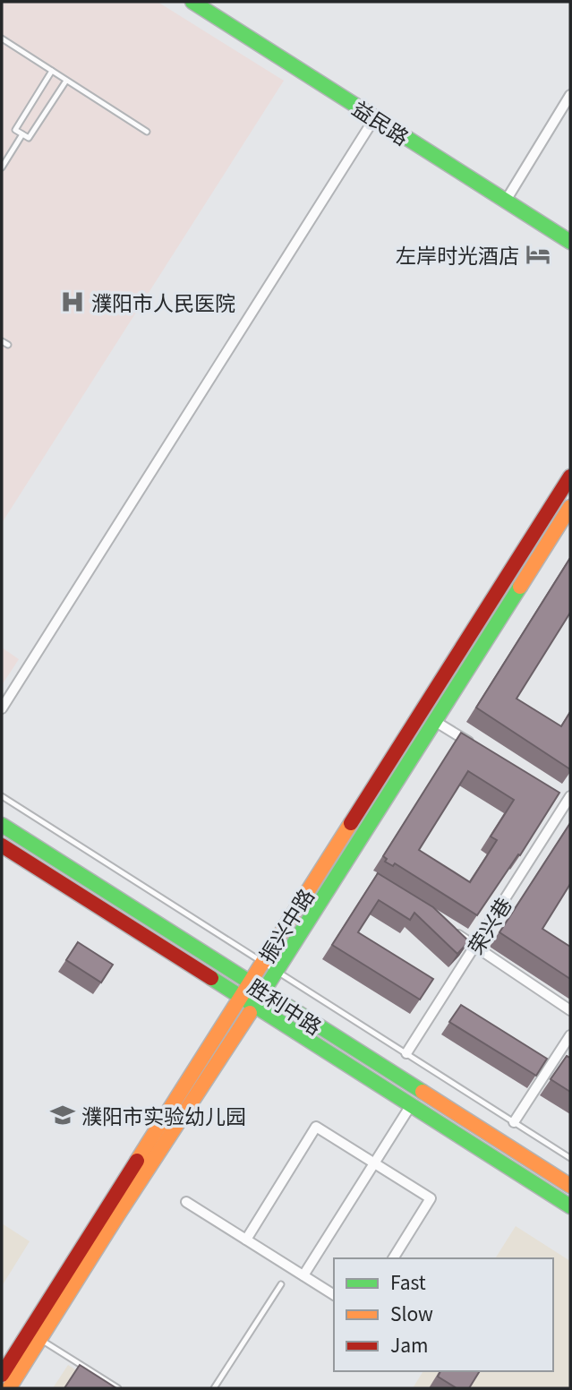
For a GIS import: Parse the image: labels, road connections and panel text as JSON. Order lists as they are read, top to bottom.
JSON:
{
  "streets": {
    "street": [
      "益民路",
      "振兴中路",
      "荣兴巷",
      "胜利中路"
    ]
  },
  "crossings": [
    ["振兴中路", "胜利中路"]
  ],
  "places": {
    "hotel": ["左岸时光酒店"],
    "hospital": ["濮阳市人民医院"],
    "school or university": ["濮阳市实验幼儿园"]
  },
  "legend": ["Fast", "Slow", "Jam"]
}
